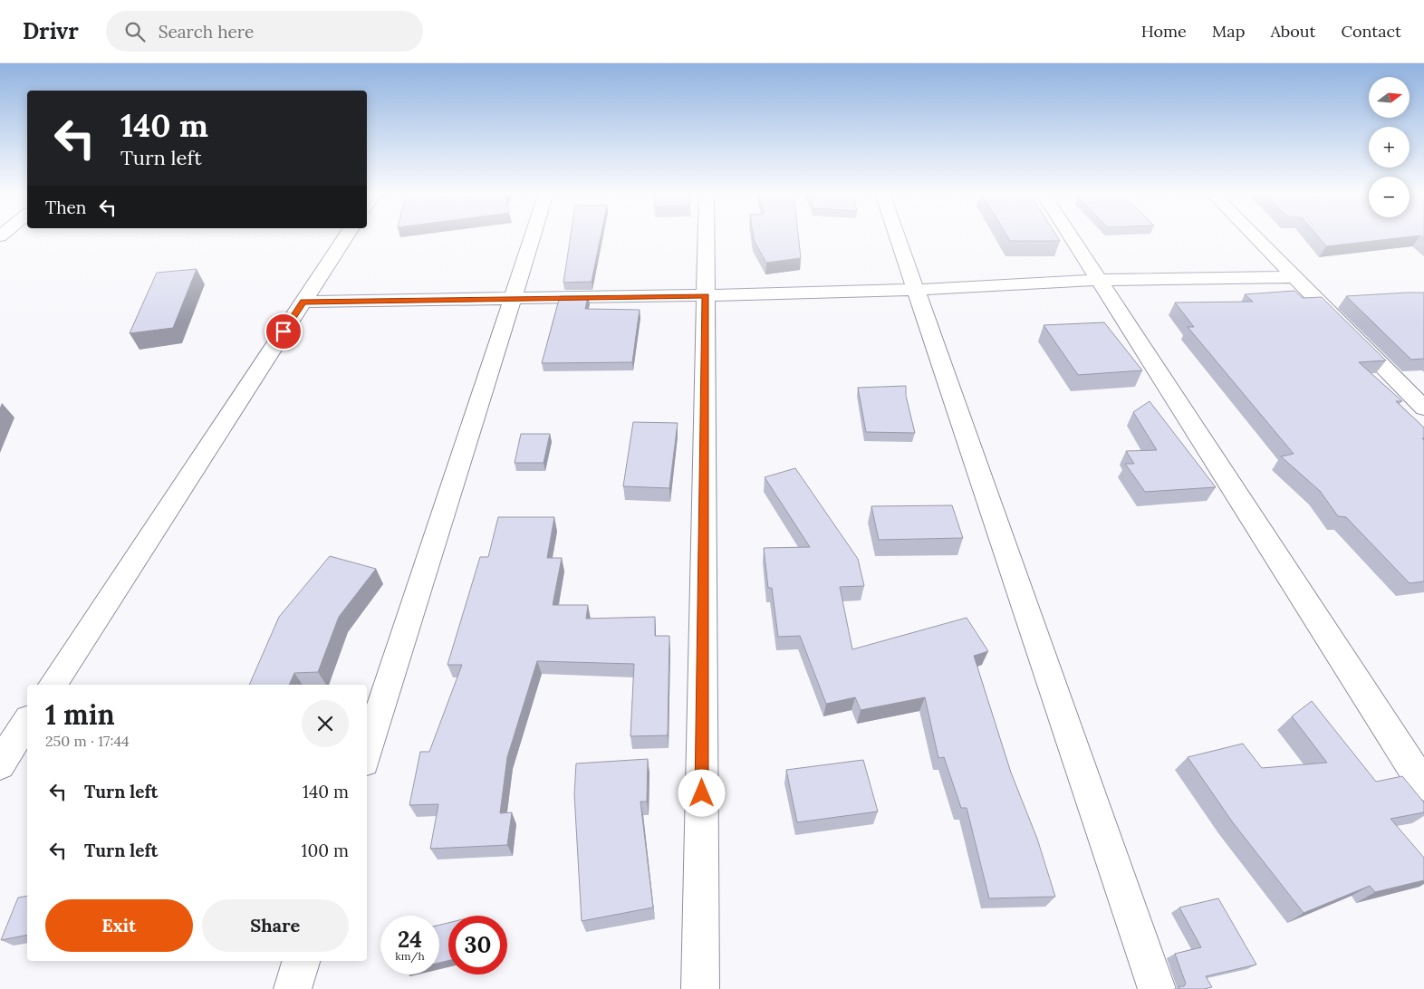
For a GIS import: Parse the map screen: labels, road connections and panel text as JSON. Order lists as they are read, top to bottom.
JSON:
{
  "north": "right",
  "page": {
    "header": "Drivr",
    "search": "Search here",
    "nav": [
      "Home",
      "Map",
      "About",
      "Contact"
    ],
    "map_buttons": ["+", "−"],
    "turn": ["140 m", "Turn left"],
    "then": "Then",
    "heading": ["1 min", "250 m · 17:44"],
    "list": [
      {
        "name": "Turn left",
        "value": "140 m"
      },
      {
        "name": "Turn left",
        "value": "100 m"
      }
    ],
    "buttons": ["Exit", "Share"],
    "speed": "24 km/h",
    "limit": "30"
  }
}
